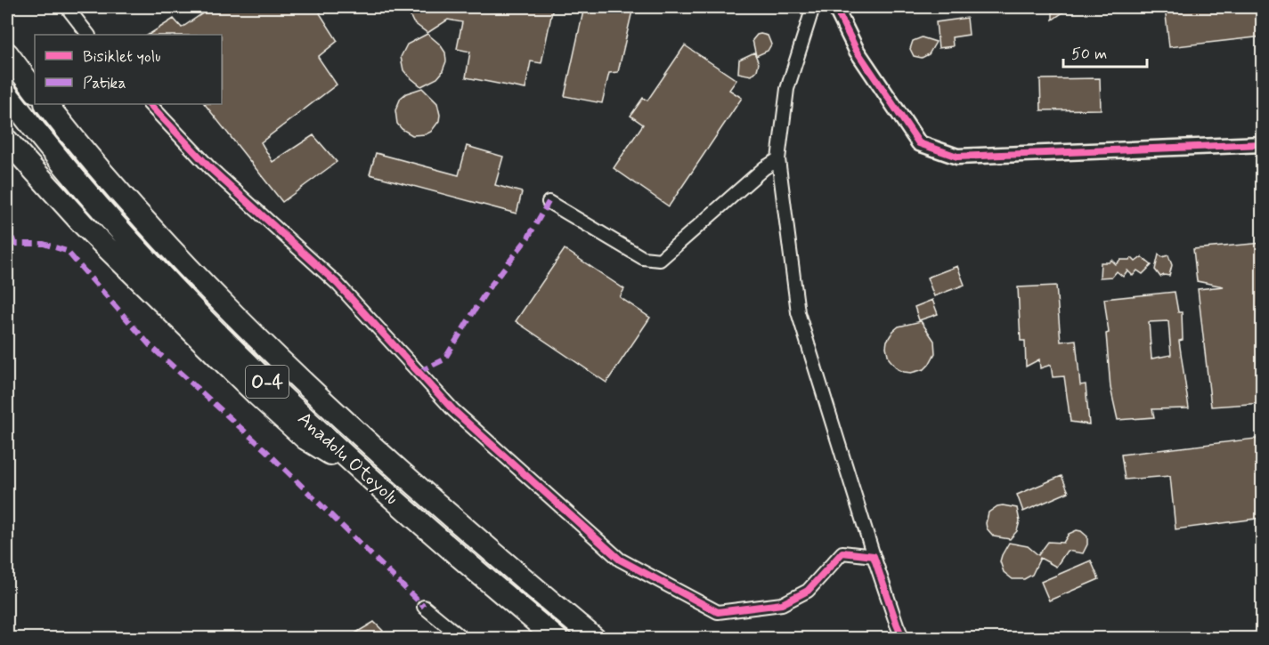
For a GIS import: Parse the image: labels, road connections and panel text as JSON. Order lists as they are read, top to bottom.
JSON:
{
  "streets": {
    "highway": ["O-4", "Anadolu Otoyolu"]
  },
  "legend": ["Bisiklet yolu", "Patika"],
  "scale_bar": "50 m"
}
